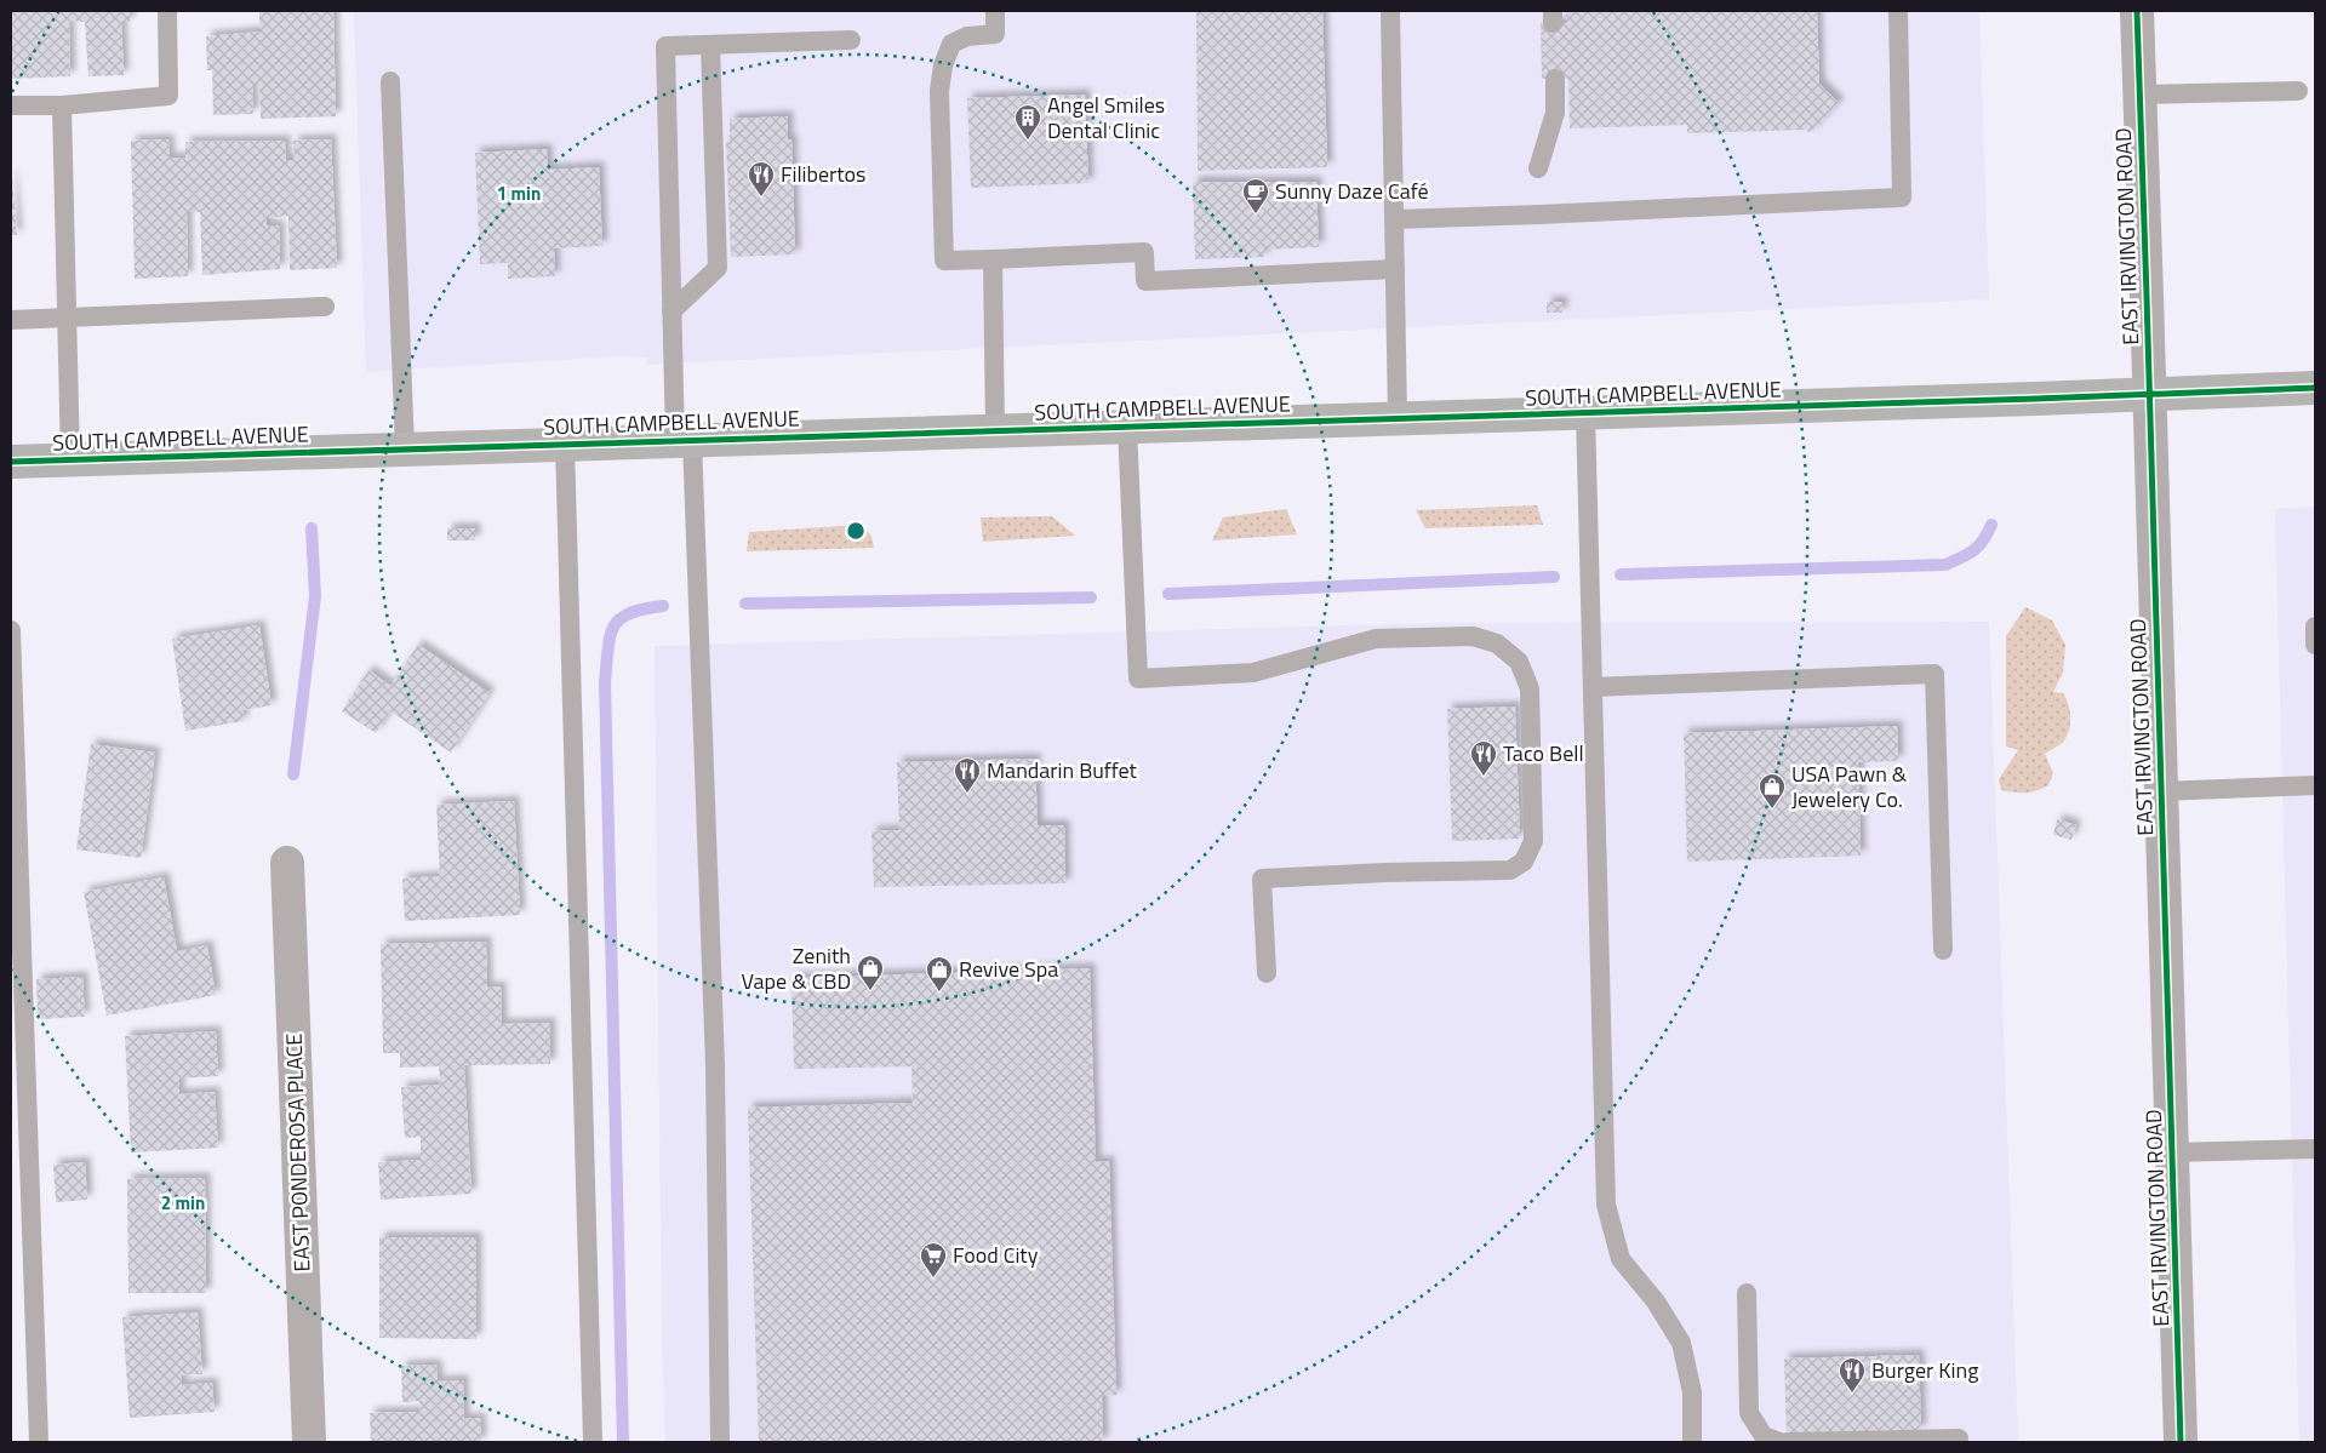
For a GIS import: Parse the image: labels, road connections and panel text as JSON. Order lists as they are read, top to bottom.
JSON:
{
  "streets": {
    "main road": ["EAST IRVINGTON ROAD", "SOUTH CAMPBELL AVENUE"],
    "street": ["EAST PONDEROSA PLACE"]
  },
  "crossings": [
    ["EAST IRVINGTON ROAD", "SOUTH CAMPBELL AVENUE"]
  ],
  "places": {
    "building": ["Angel Smiles Dental Clinic"],
    "restaurant": [
      "Filibertos",
      "Taco Bell",
      "Mandarin Buffet",
      "Burger King"
    ],
    "cafe": ["Sunny Daze Café"],
    "shop": ["USA Pawn & Jewelery Co.", "Zenith Vape & CBD", "Revive Spa"],
    "supermarket": ["Food City"]
  },
  "rings": ["1 min", "2 min"]
}
